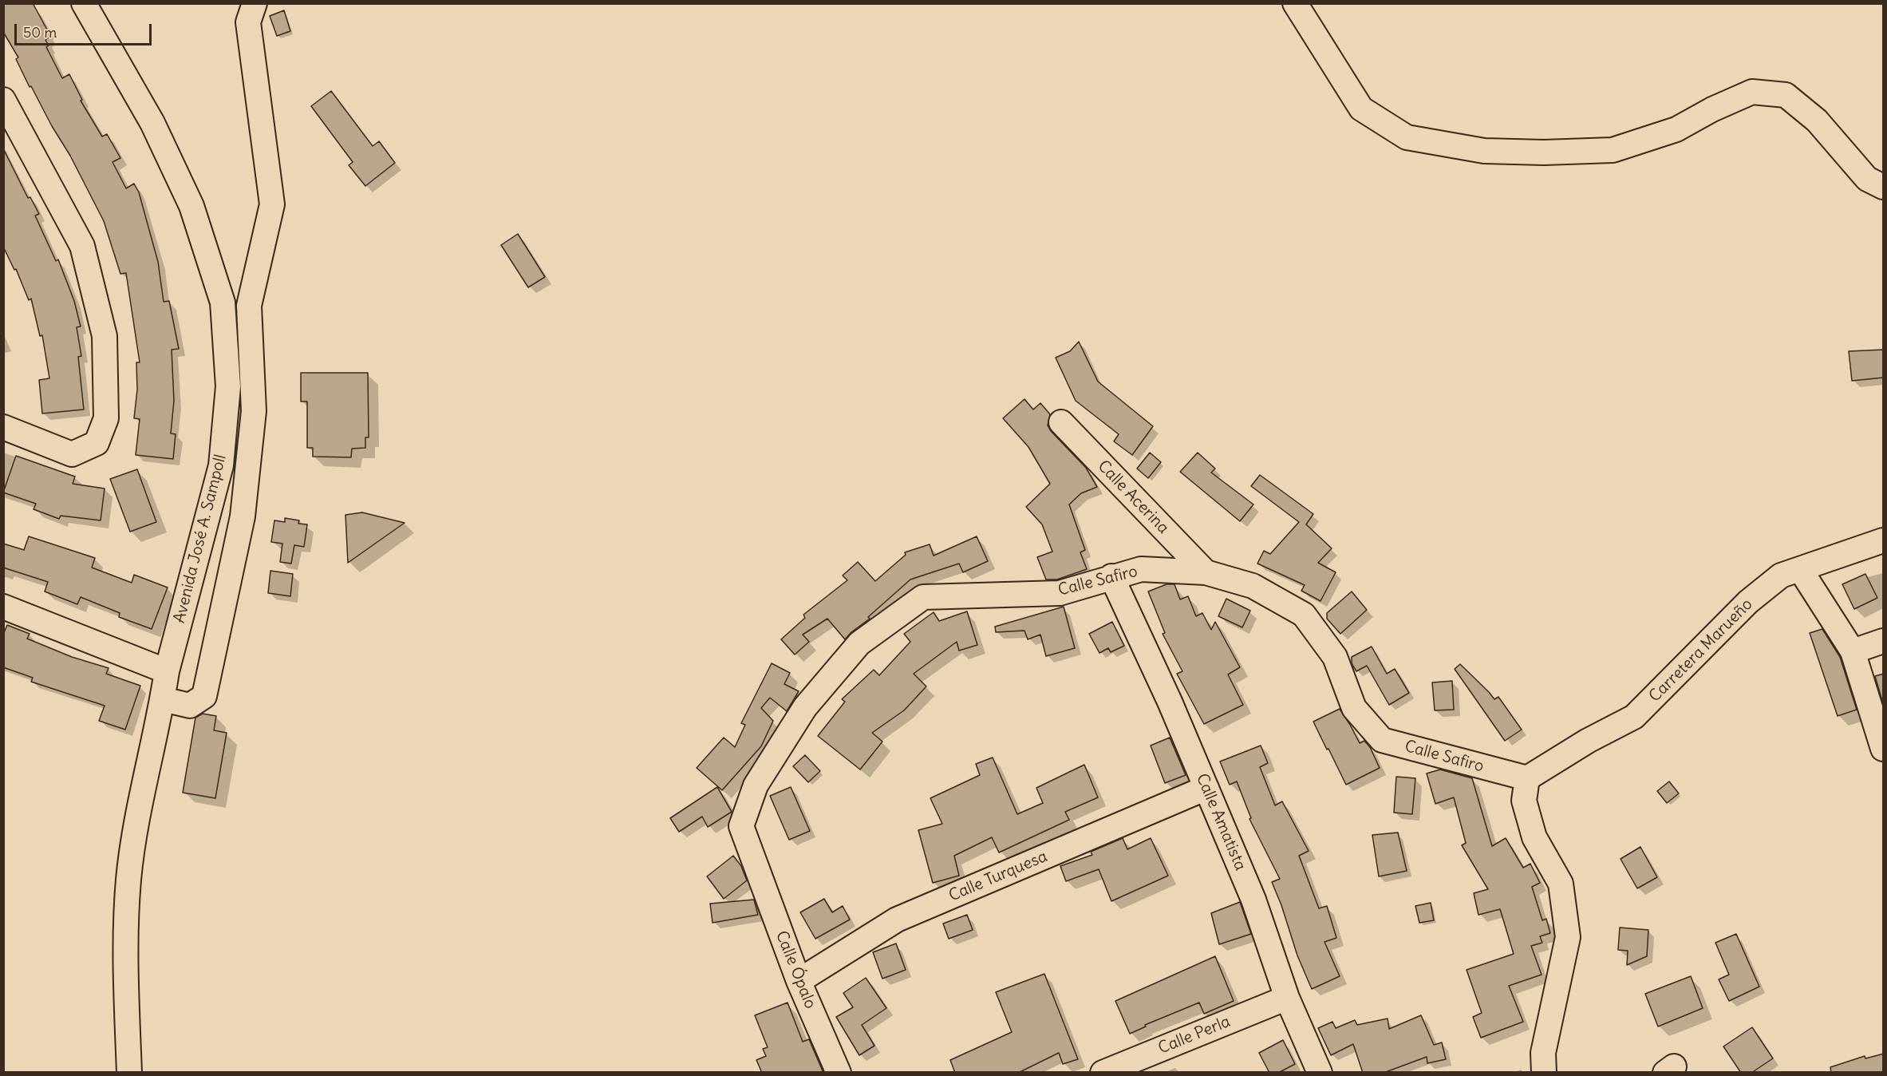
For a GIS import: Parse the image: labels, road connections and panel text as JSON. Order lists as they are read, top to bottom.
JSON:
{
  "streets": {
    "street": [
      "Calle Acerina",
      "Avenida José A. Sampoll",
      "Calle Safiro",
      "Carretera Marueño",
      "Calle Amatista",
      "Calle Turquesa",
      "Calle Ópalo",
      "Calle Perla"
    ]
  },
  "crossings": [
    ["Calle Acerina", "Calle Safiro"],
    ["Calle Safiro", "Carretera Marueño"],
    ["Calle Safiro", "Calle Amatista"],
    ["Calle Safiro", "Calle Ópalo"],
    ["Calle Amatista", "Calle Turquesa"],
    ["Calle Amatista", "Calle Perla"],
    ["Calle Turquesa", "Calle Ópalo"]
  ],
  "scale_bar": "50 m"
}
